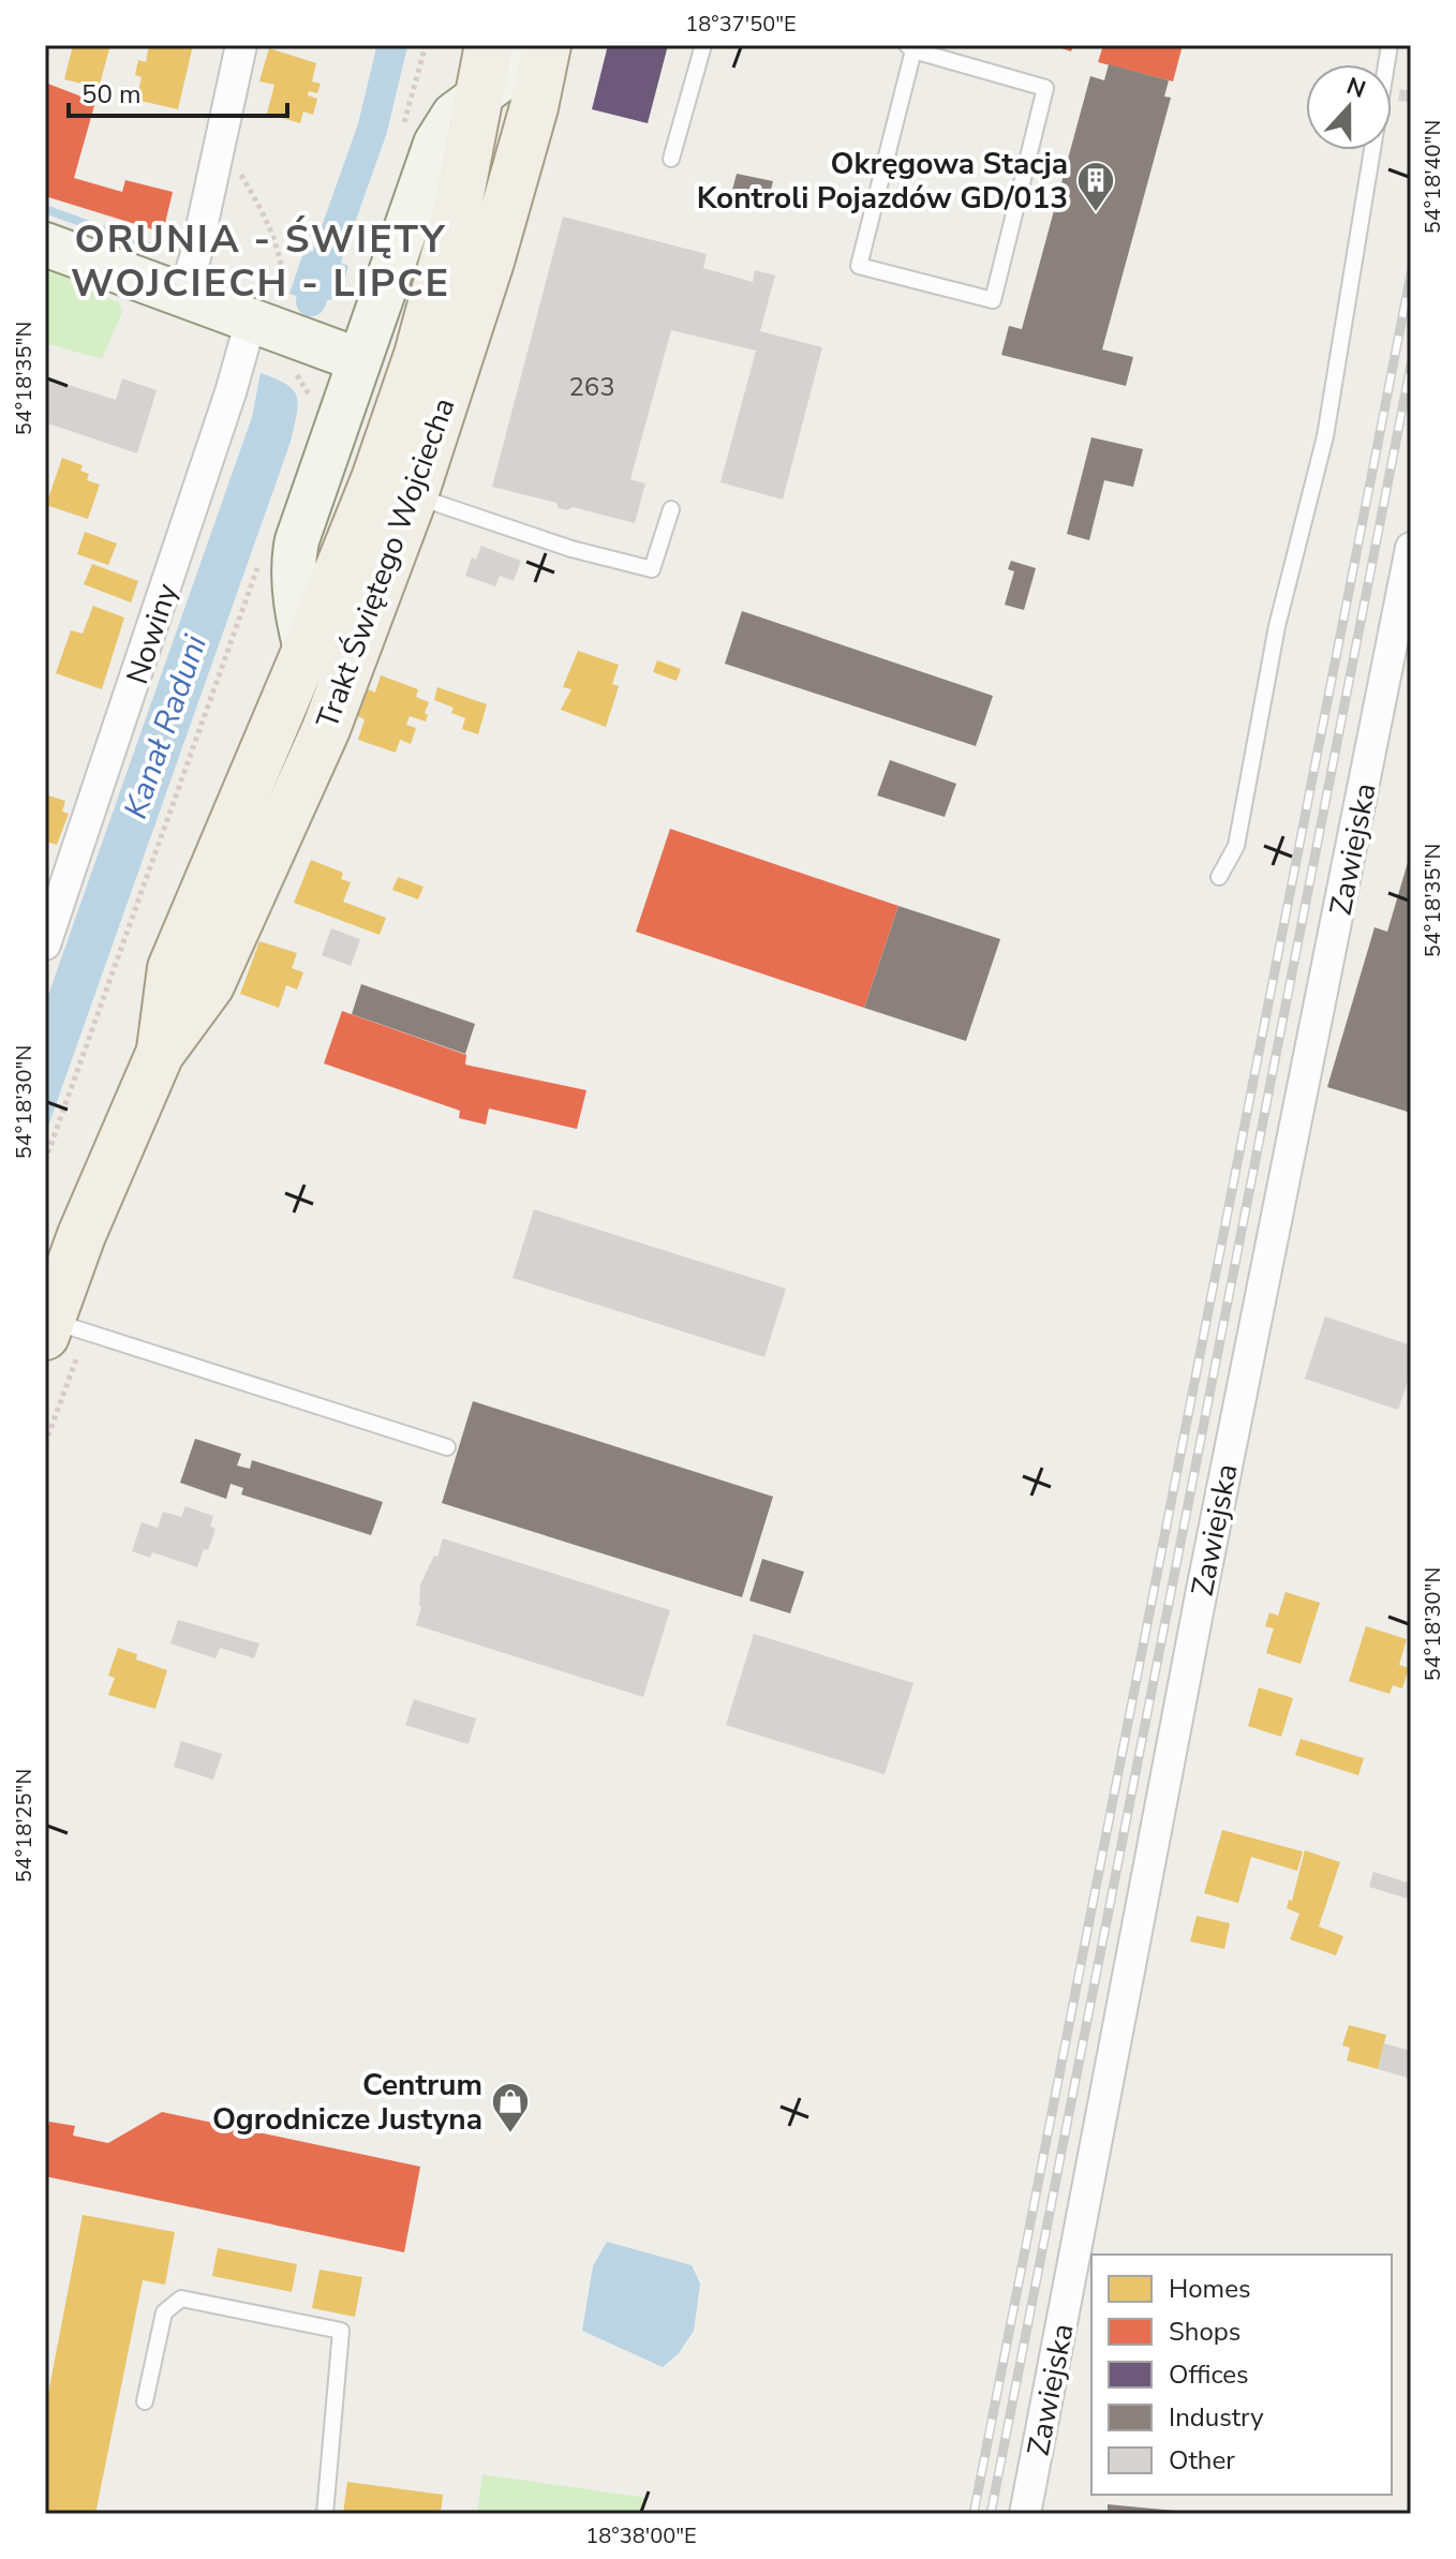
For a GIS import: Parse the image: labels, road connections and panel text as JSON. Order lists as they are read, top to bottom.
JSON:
{
  "streets": {
    "main road": ["Trakt Świętego Wojciecha"],
    "street": ["Nowiny", "Zawiejska"]
  },
  "districts": ["ORUNIA - ŚWIĘTY WOJCIECH - LIPCE"],
  "water": ["Kanał Raduni"],
  "places": {
    "building": ["Okręgowa Stacja Kontroli Pojazdów GD/013"],
    "shop": ["Centrum Ogrodnicze Justyna"]
  },
  "house_numbers": ["263"],
  "legend": [
    "Homes",
    "Shops",
    "Offices",
    "Industry",
    "Other"
  ],
  "scale_bar": "50 m",
  "north": "top",
  "coordinates": [
    "18°37'50\"E",
    "54°18'40\"N",
    "54°18'35\"N",
    "54°18'30\"N",
    "54°18'25\"N",
    "18°38'00\"E"
  ]
}
